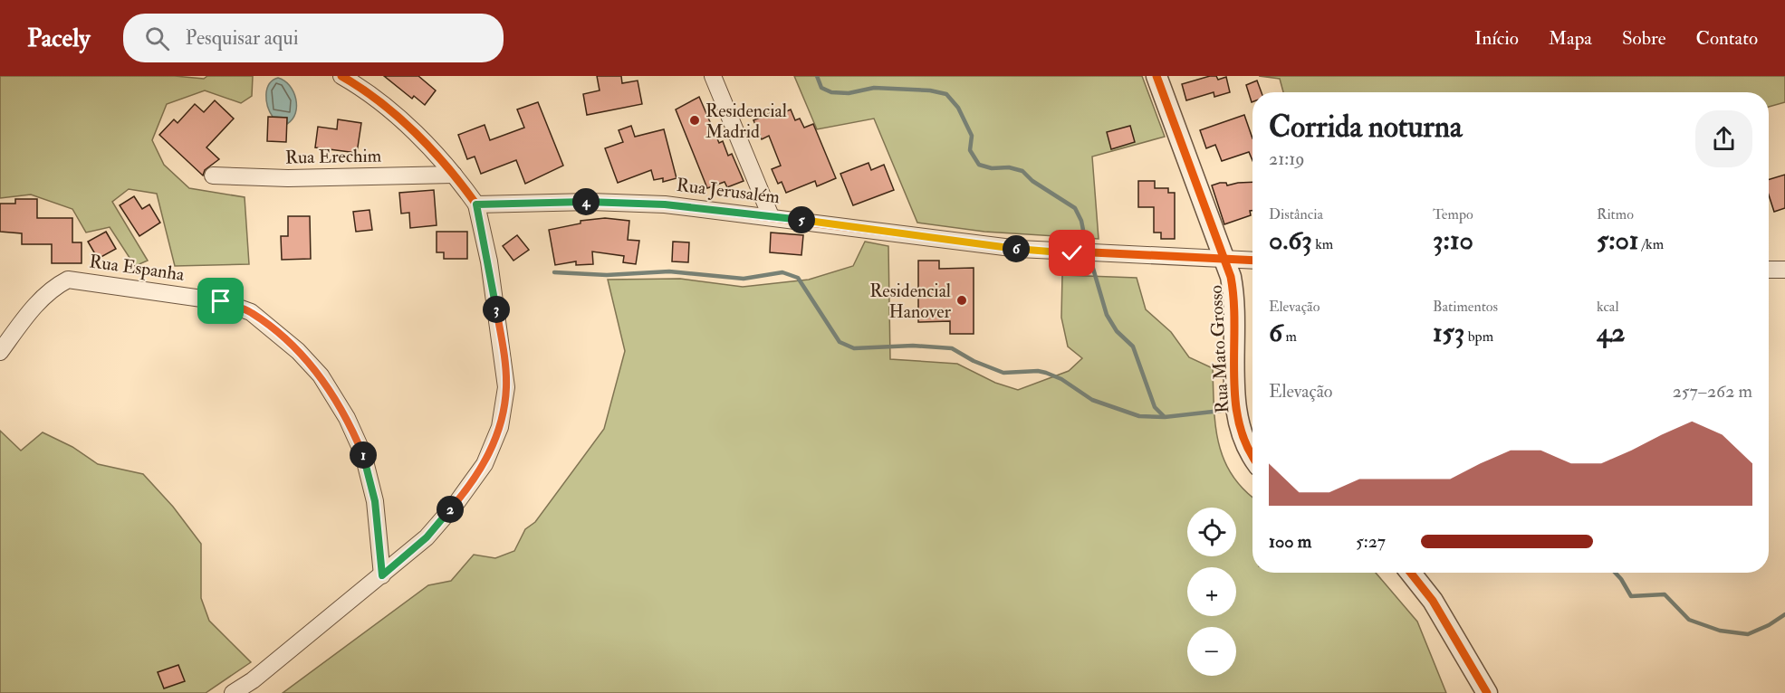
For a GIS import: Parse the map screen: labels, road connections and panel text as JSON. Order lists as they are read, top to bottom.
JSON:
{
  "streets": {
    "street": [
      "Rua Erechim",
      "Rua Jerusalém",
      "Rua Espanha",
      "Rua Mato Grosso"
    ]
  },
  "crossings": [
    ["Rua Jerusalém", "Rua Mato Grosso"]
  ],
  "places": ["Residencial Madrid", "Residencial Hanover"],
  "page": {
    "header": "Pacely",
    "search": "Pesquisar aqui",
    "nav": [
      "Início",
      "Mapa",
      "Sobre",
      "Contato"
    ],
    "heading": ["Corrida noturna", "21:19"],
    "stats": [
      ["Distância", "0.63 km"],
      ["Tempo", "3:10"],
      ["Ritmo", "5:01 /km"],
      ["Elevação", "6 m"],
      ["Batimentos", "153 bpm"],
      ["kcal", "42"]
    ],
    "pins": [
      "4",
      "5",
      "6",
      "3",
      "1",
      "2"
    ],
    "chart": ["Elevação", "257–262 m"],
    "map_buttons": ["+", "−"],
    "list": [
      {
        "name": "100 m",
        "note": "5:27"
      }
    ]
  }
}
